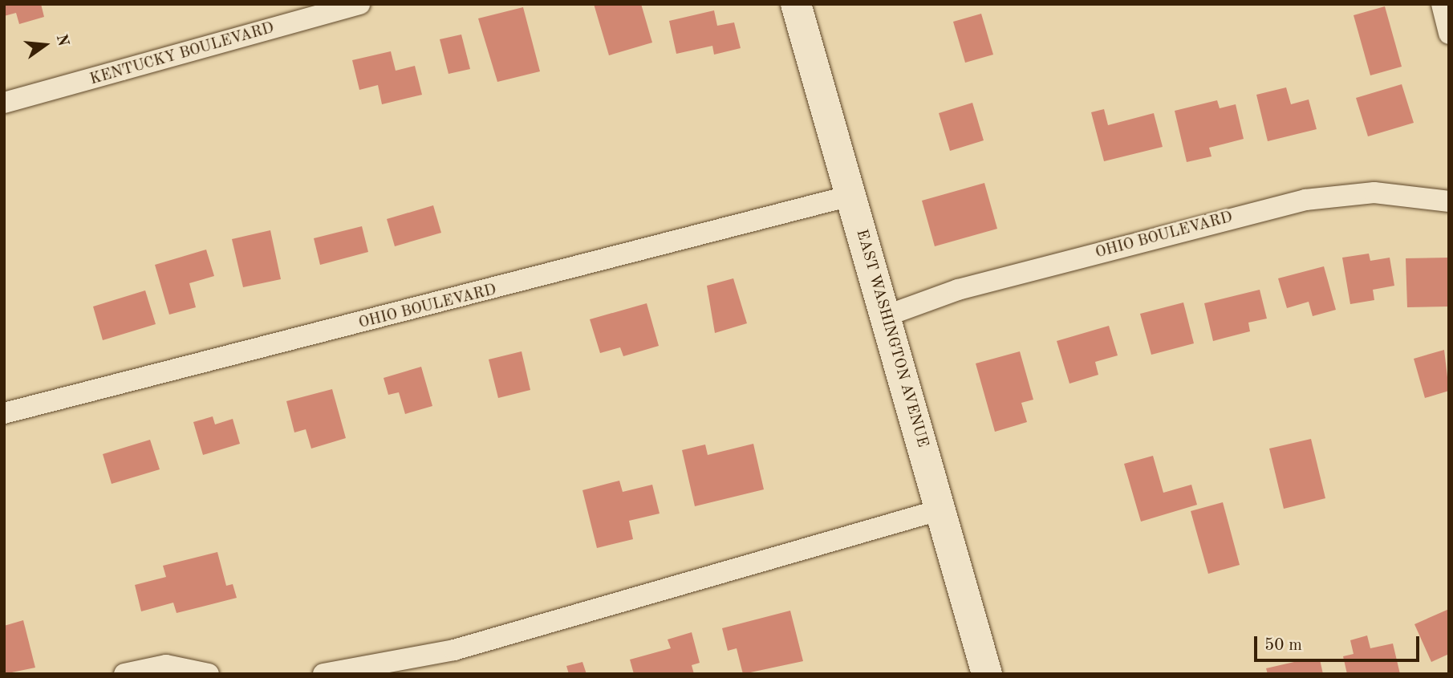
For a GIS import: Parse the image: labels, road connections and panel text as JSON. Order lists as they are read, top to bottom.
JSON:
{
  "streets": {
    "street": ["KENTUCKY BOULEVARD", "OHIO BOULEVARD", "EAST WASHINGTON AVENUE"]
  },
  "crossings": [
    ["OHIO BOULEVARD", "EAST WASHINGTON AVENUE"]
  ],
  "scale_bar": "50 m",
  "north": "right"
}
